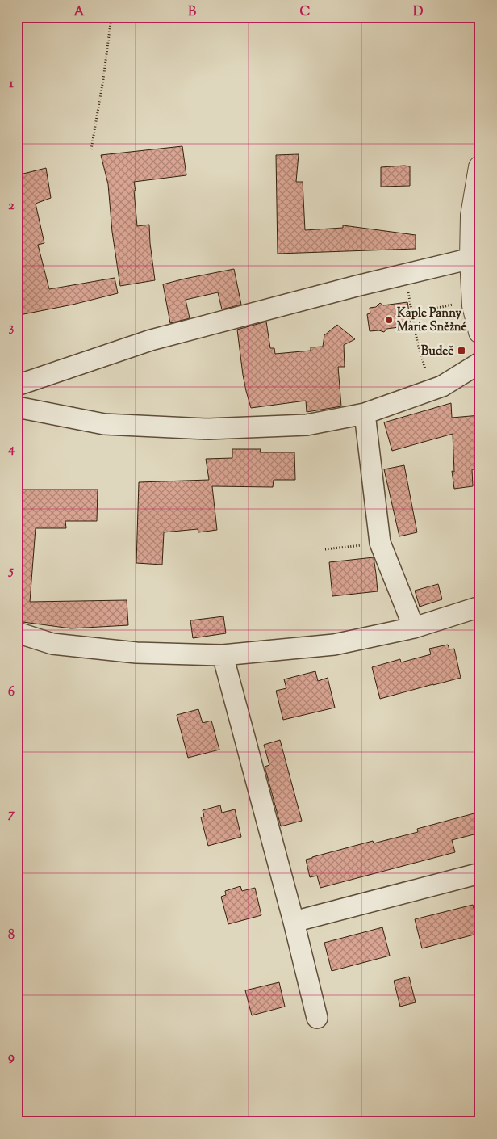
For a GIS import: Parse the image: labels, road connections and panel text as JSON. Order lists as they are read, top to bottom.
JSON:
{
  "places": {
    "other": ["Kaple Panny Marie Sněžné"],
    "transit": ["Budeč"]
  },
  "grid": {
    "columns": [
      "A",
      "B",
      "C",
      "D"
    ],
    "rows": [
      "1",
      "2",
      "3",
      "4",
      "5",
      "6",
      "7",
      "8",
      "9"
    ]
  }
}
